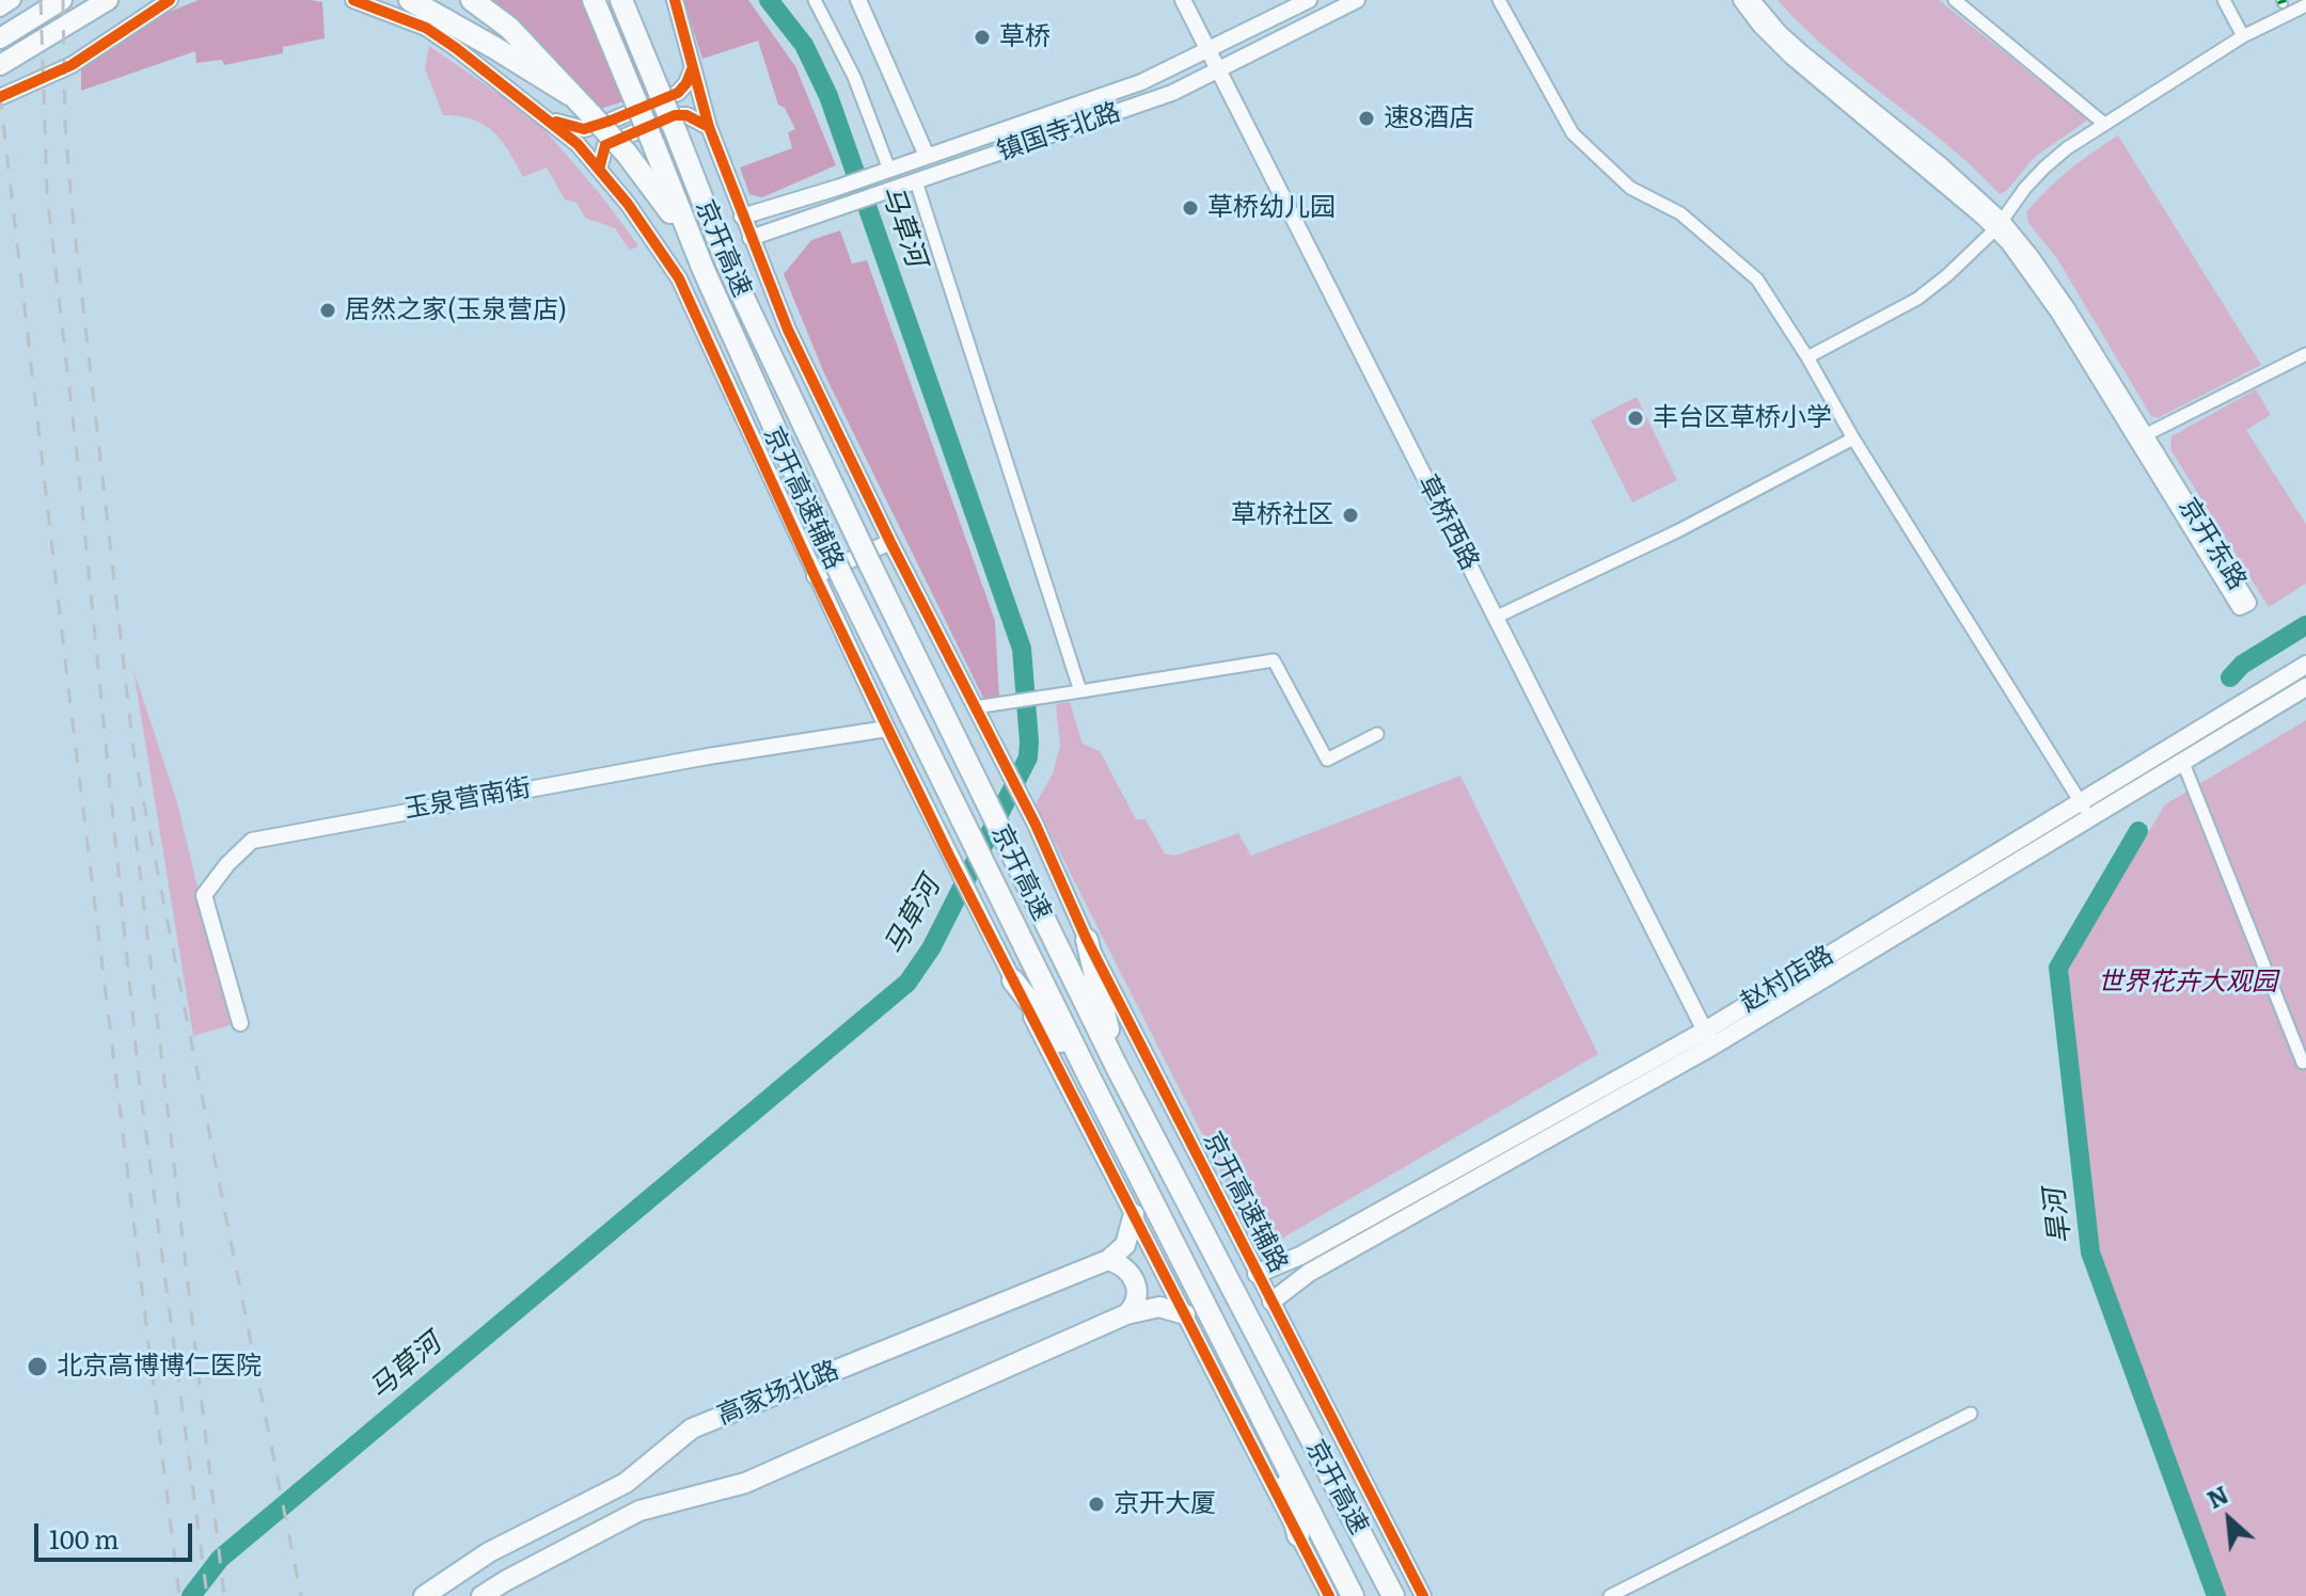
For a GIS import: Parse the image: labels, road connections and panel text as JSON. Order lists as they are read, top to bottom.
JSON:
{
  "streets": {
    "highway": ["京开高速"],
    "main road": ["赵村店路", "高家场北路"],
    "street": [
      "镇国寺北路",
      "京开高速辅路",
      "草桥西路",
      "京开东路",
      "玉泉营南街"
    ]
  },
  "crossings": [
    ["镇国寺北路", "草桥西路"],
    ["京开高速辅路", "玉泉营南街"],
    ["京开高速辅路", "赵村店路"],
    ["草桥西路", "赵村店路"]
  ],
  "water": ["马草河", "旱河"],
  "parks": ["世界花卉大观园"],
  "places": [
    "草桥",
    "速8酒店",
    "草桥幼儿园",
    "居然之家(玉泉营店)",
    "丰台区草桥小学",
    "草桥社区",
    "北京高博博仁医院",
    "京开大厦"
  ],
  "scale_bar": "100 m",
  "north": "top left"
}
